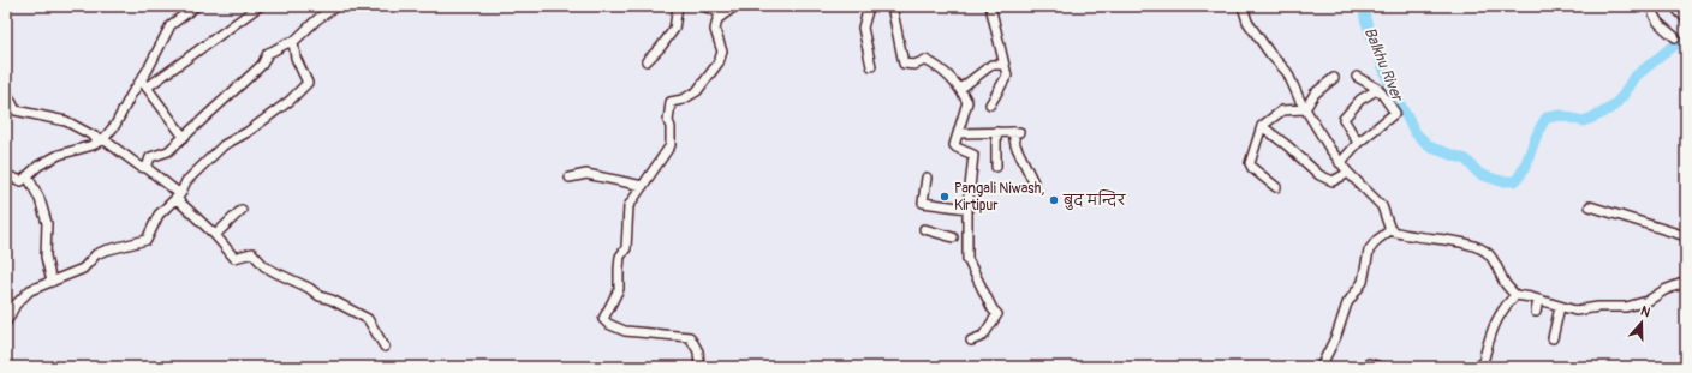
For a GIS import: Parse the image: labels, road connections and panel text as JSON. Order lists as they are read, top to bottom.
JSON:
{
  "water": ["Balkhu River"],
  "places": ["Pangali Niwash, Kirtipur", "बुद मन्दिर"],
  "north": "top"
}
